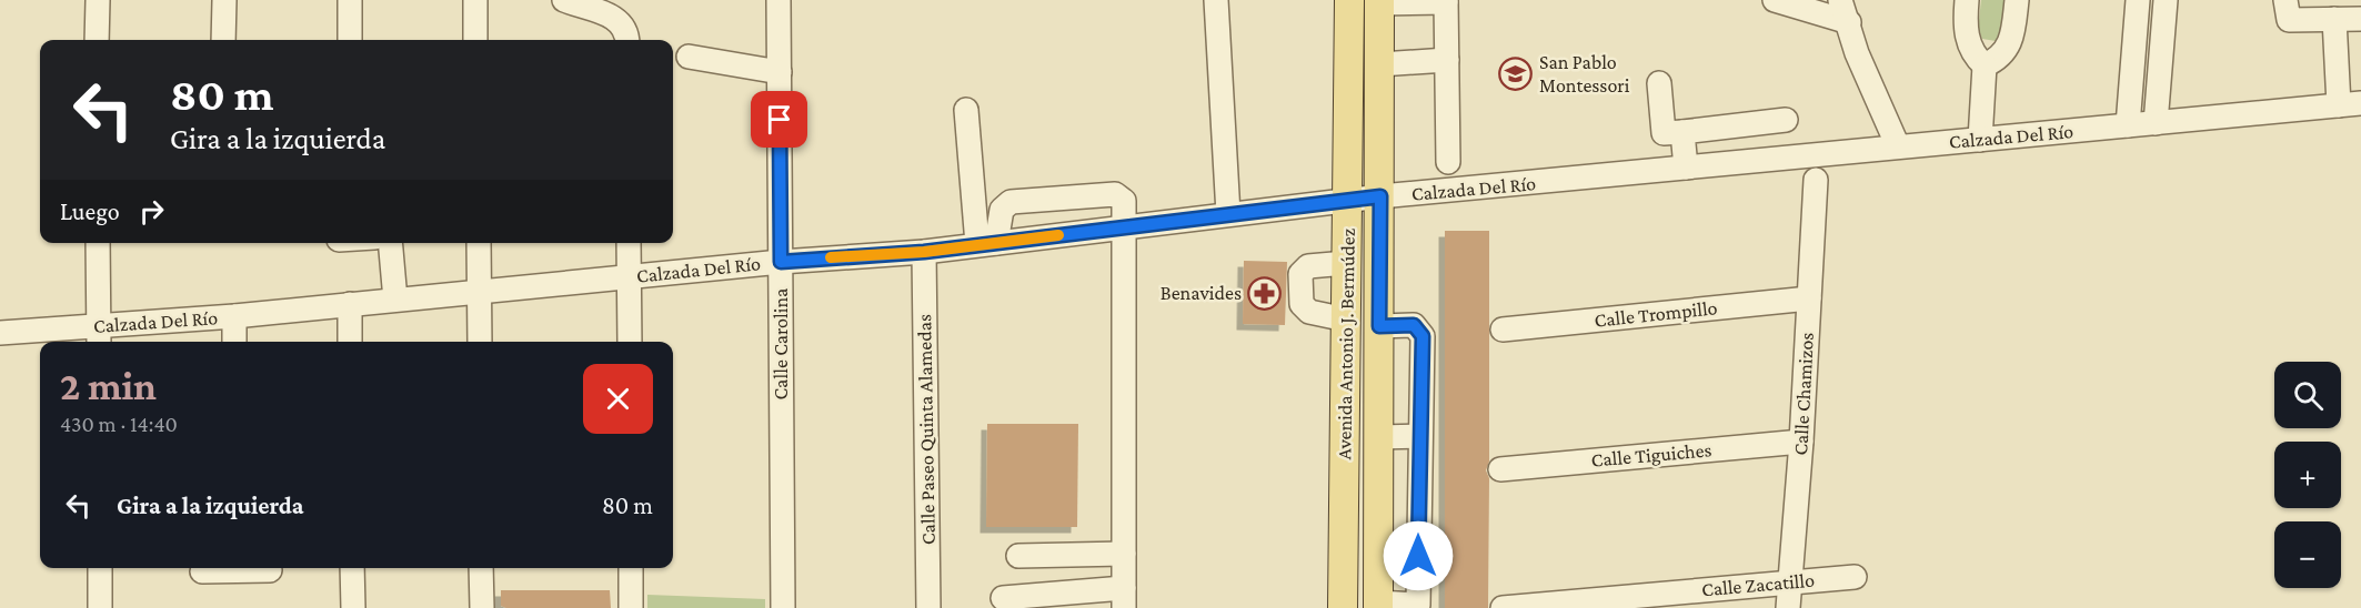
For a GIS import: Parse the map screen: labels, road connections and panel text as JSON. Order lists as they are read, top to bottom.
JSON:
{
  "streets": {
    "main road": ["Avenida Antonio J. Bermúdez"],
    "street": [
      "Calzada Del Río",
      "Calle Trompillo",
      "Calle Carolina",
      "Calle Chamizos",
      "Calle Paseo Quinta Alamedas",
      "Calle Tiguiches",
      "Calle Zacatillo"
    ]
  },
  "crossings": [
    ["Calzada Del Río", "Calle Carolina"],
    ["Calzada Del Río", "Avenida Antonio J. Bermúdez"],
    ["Calzada Del Río", "Calle Paseo Quinta Alamedas"],
    ["Calle Trompillo", "Calle Chamizos"],
    ["Calle Chamizos", "Calle Tiguiches"],
    ["Calle Chamizos", "Calle Zacatillo"]
  ],
  "places": {
    "school or university": ["San Pablo Montessori"],
    "pharmacy": ["Benavides"]
  },
  "page": {
    "turn": ["80 m", "Gira a la izquierda"],
    "then": "Luego",
    "heading": ["2 min", "430 m · 14:40"],
    "map_buttons": ["+", "−"],
    "list": [
      {
        "name": "Gira a la izquierda",
        "value": "80 m"
      }
    ]
  }
}
